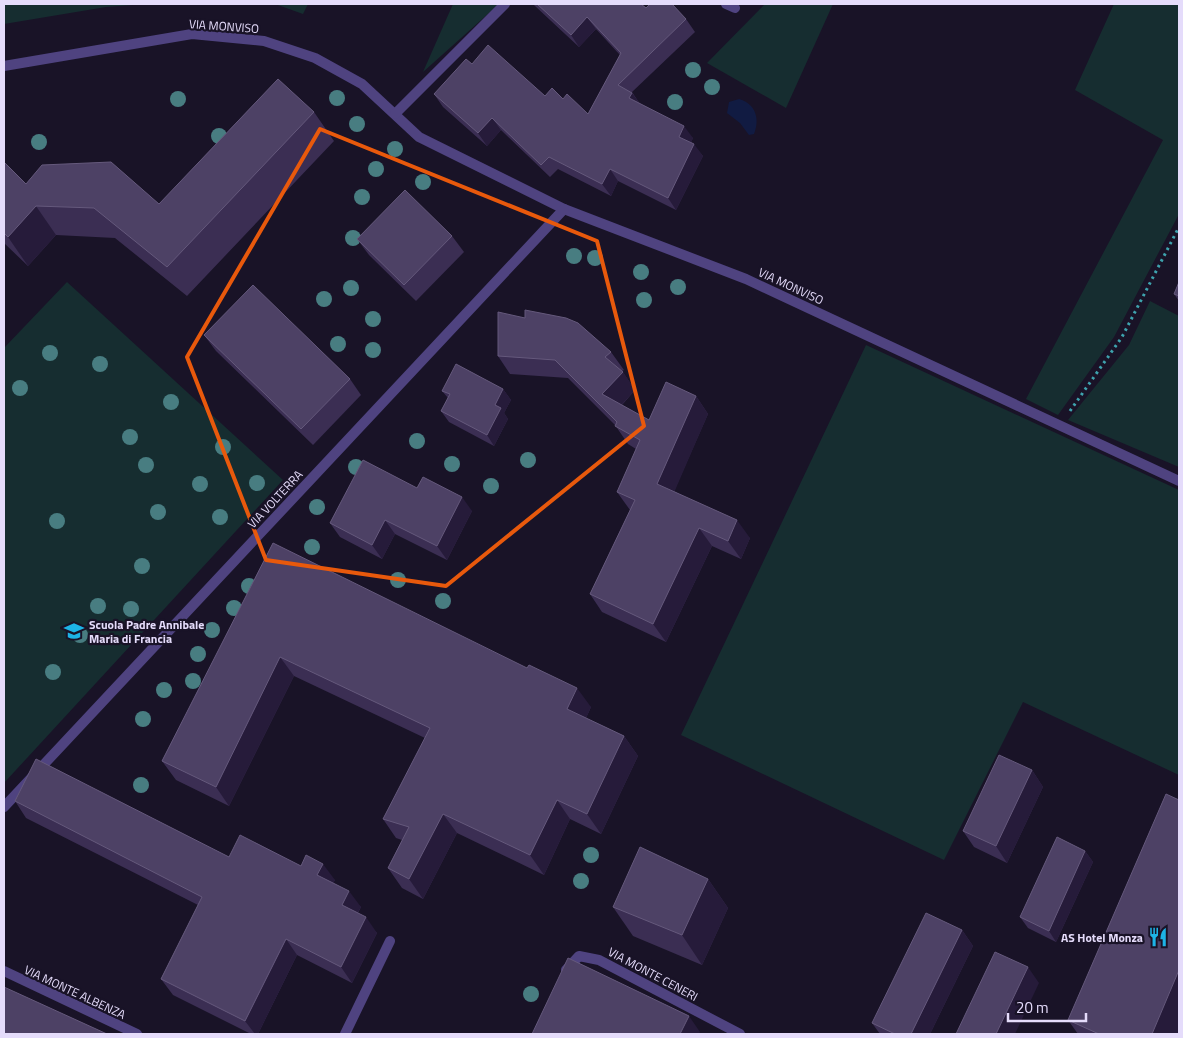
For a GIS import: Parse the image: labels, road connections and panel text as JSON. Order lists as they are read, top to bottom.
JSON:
{
  "streets": {
    "street": [
      "VIA MONVISO",
      "VIA VOLTERRA",
      "VIA MONTE CENERI",
      "VIA MONTE ALBENZA"
    ]
  },
  "crossings": [
    ["VIA MONVISO", "VIA VOLTERRA"]
  ],
  "places": {
    "school or university": ["Scuola Padre Annibale Maria di Francia"],
    "restaurant": ["AS Hotel Monza"]
  },
  "scale_bar": "20 m"
}
